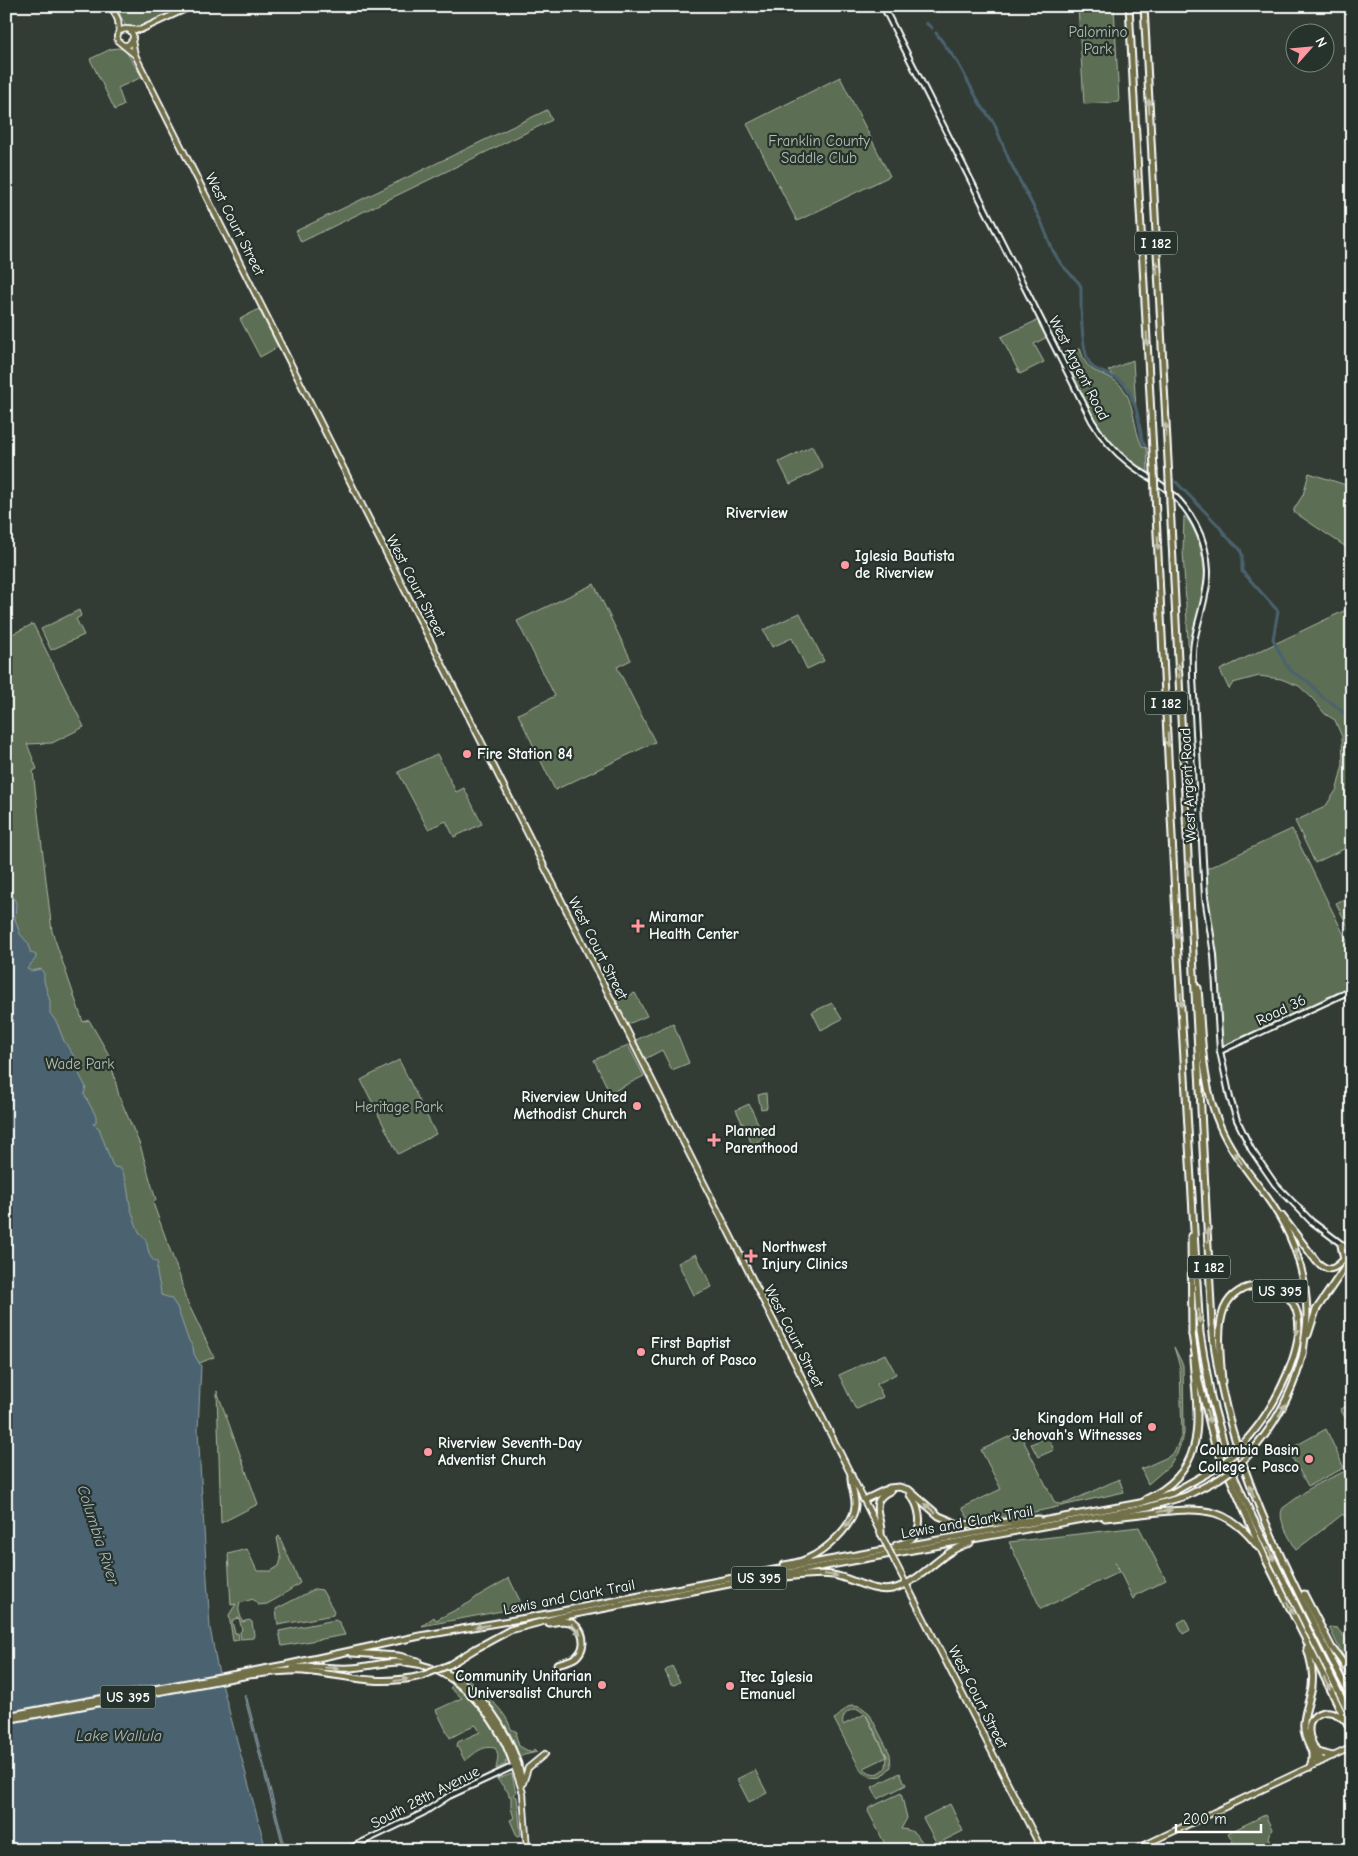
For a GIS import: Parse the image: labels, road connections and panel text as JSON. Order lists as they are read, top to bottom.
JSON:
{
  "streets": {
    "highway": ["I 182", "US 395", "Lewis and Clark Trail"],
    "main road": [
      "West Court Street",
      "West Argent Road",
      "Road 36",
      "South 28th Avenue"
    ]
  },
  "crossings": [
    ["I 182", "US 395"],
    ["West Argent Road", "Road 36"],
    ["US 395", "Lewis and Clark Trail"]
  ],
  "districts": ["Riverview"],
  "water": ["Columbia River", "Lake Wallula"],
  "parks": [
    "Palomino Park",
    "Franklin County Saddle Club",
    "Wade Park",
    "Heritage Park"
  ],
  "places": {
    "other": [
      "Iglesia Bautista de Riverview",
      "Fire Station 84",
      "Riverview United Methodist Church",
      "First Baptist Church of Pasco",
      "Kingdom Hall of Jehovah's Witnesses",
      "Riverview Seventh-Day Adventist Church",
      "Columbia Basin College - Pasco",
      "Community Unitarian Universalist Church",
      "Itec Iglesia Emanuel"
    ],
    "health": ["Miramar Health Center", "Planned Parenthood", "Northwest Injury Clinics"]
  },
  "scale_bar": "200 m",
  "north": "top right"
}
